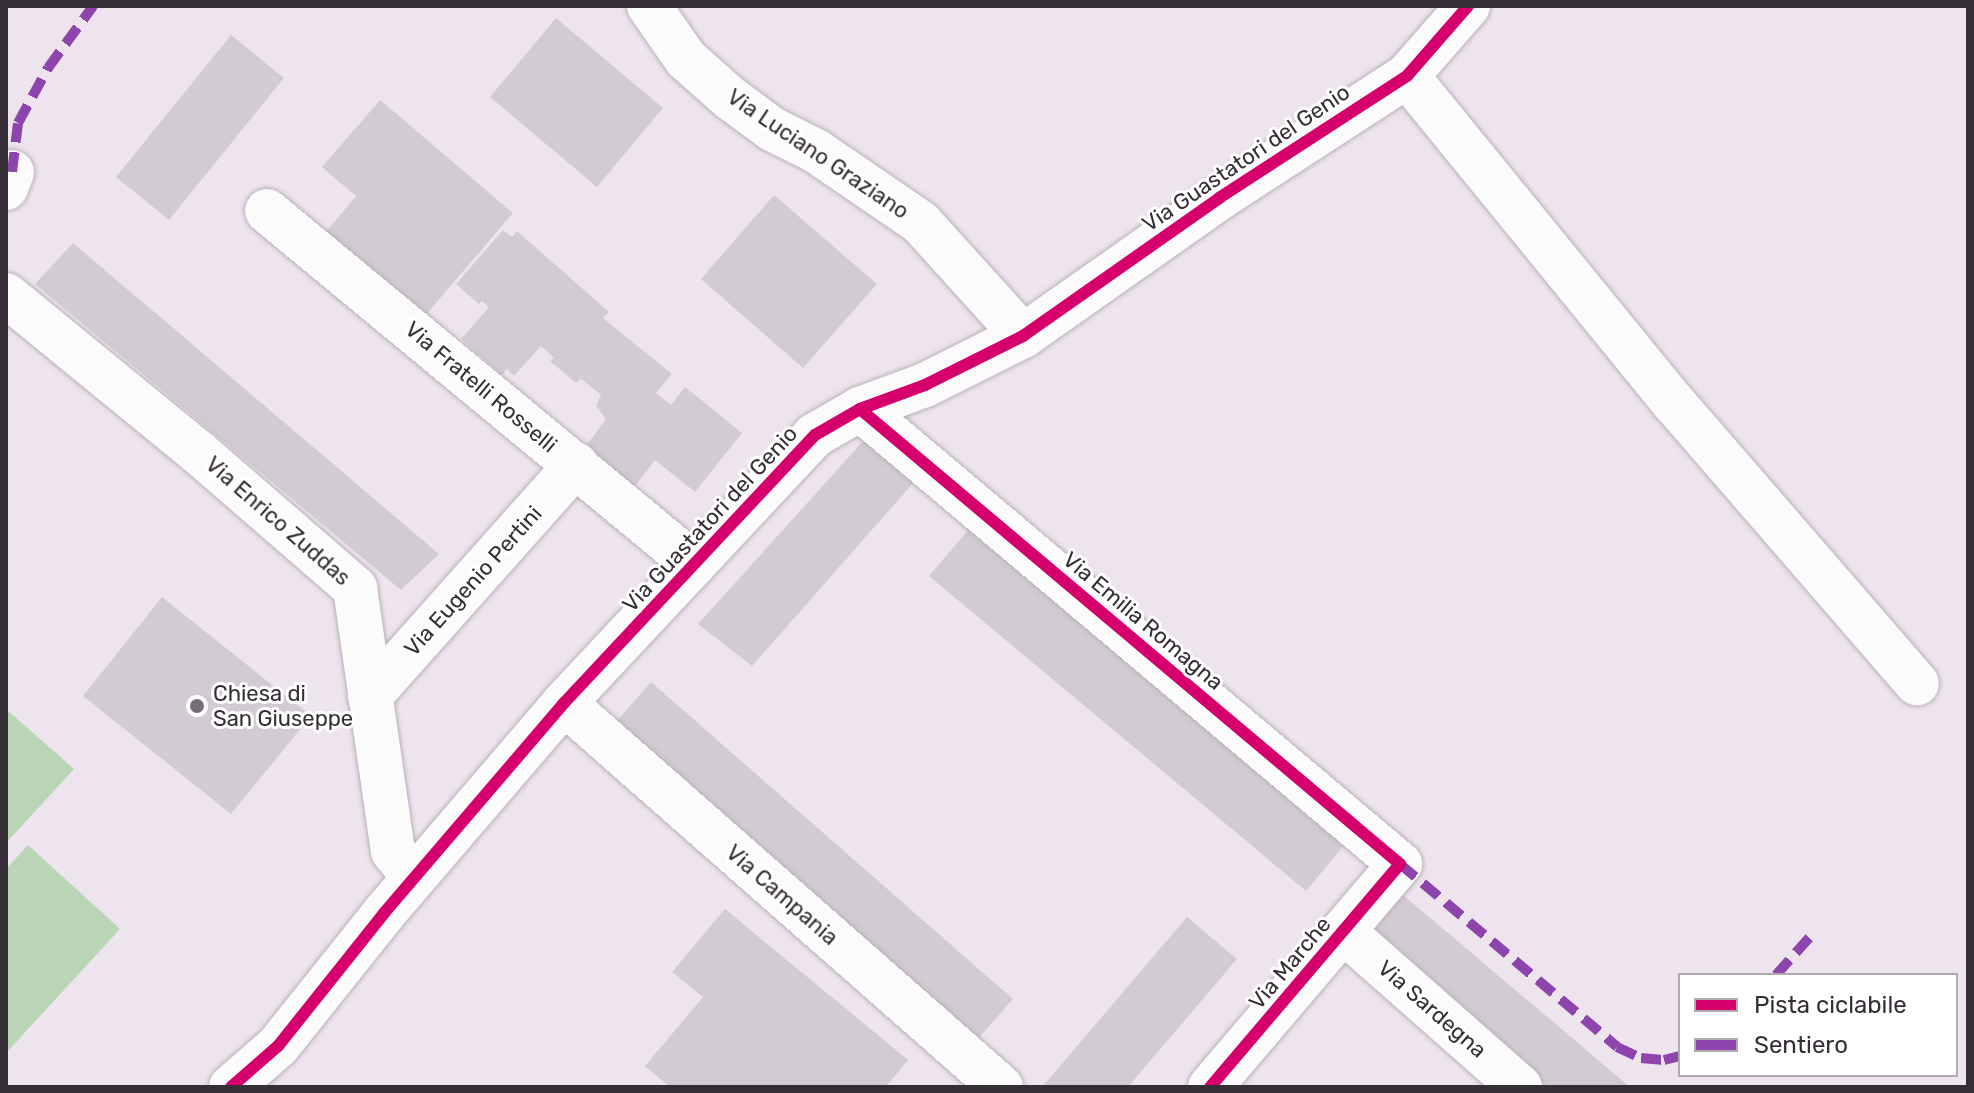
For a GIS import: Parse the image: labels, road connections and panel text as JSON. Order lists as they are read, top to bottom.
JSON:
{
  "streets": {
    "street": [
      "Via Luciano Graziano",
      "Via Guastatori del Genio",
      "Via Fratelli Rosselli",
      "Via Enrico Zuddas",
      "Via Eugenio Pertini",
      "Via Emilia Romagna",
      "Via Campania",
      "Via Marche",
      "Via Sardegna"
    ]
  },
  "crossings": [
    ["Via Luciano Graziano", "Via Guastatori del Genio"],
    ["Via Guastatori del Genio", "Via Fratelli Rosselli"],
    ["Via Guastatori del Genio", "Via Enrico Zuddas"],
    ["Via Guastatori del Genio", "Via Emilia Romagna"],
    ["Via Guastatori del Genio", "Via Campania"],
    ["Via Fratelli Rosselli", "Via Eugenio Pertini"],
    ["Via Enrico Zuddas", "Via Eugenio Pertini"],
    ["Via Emilia Romagna", "Via Marche"],
    ["Via Marche", "Via Sardegna"]
  ],
  "places": ["Chiesa di San Giuseppe"],
  "legend": ["Pista ciclabile", "Sentiero"]
}
